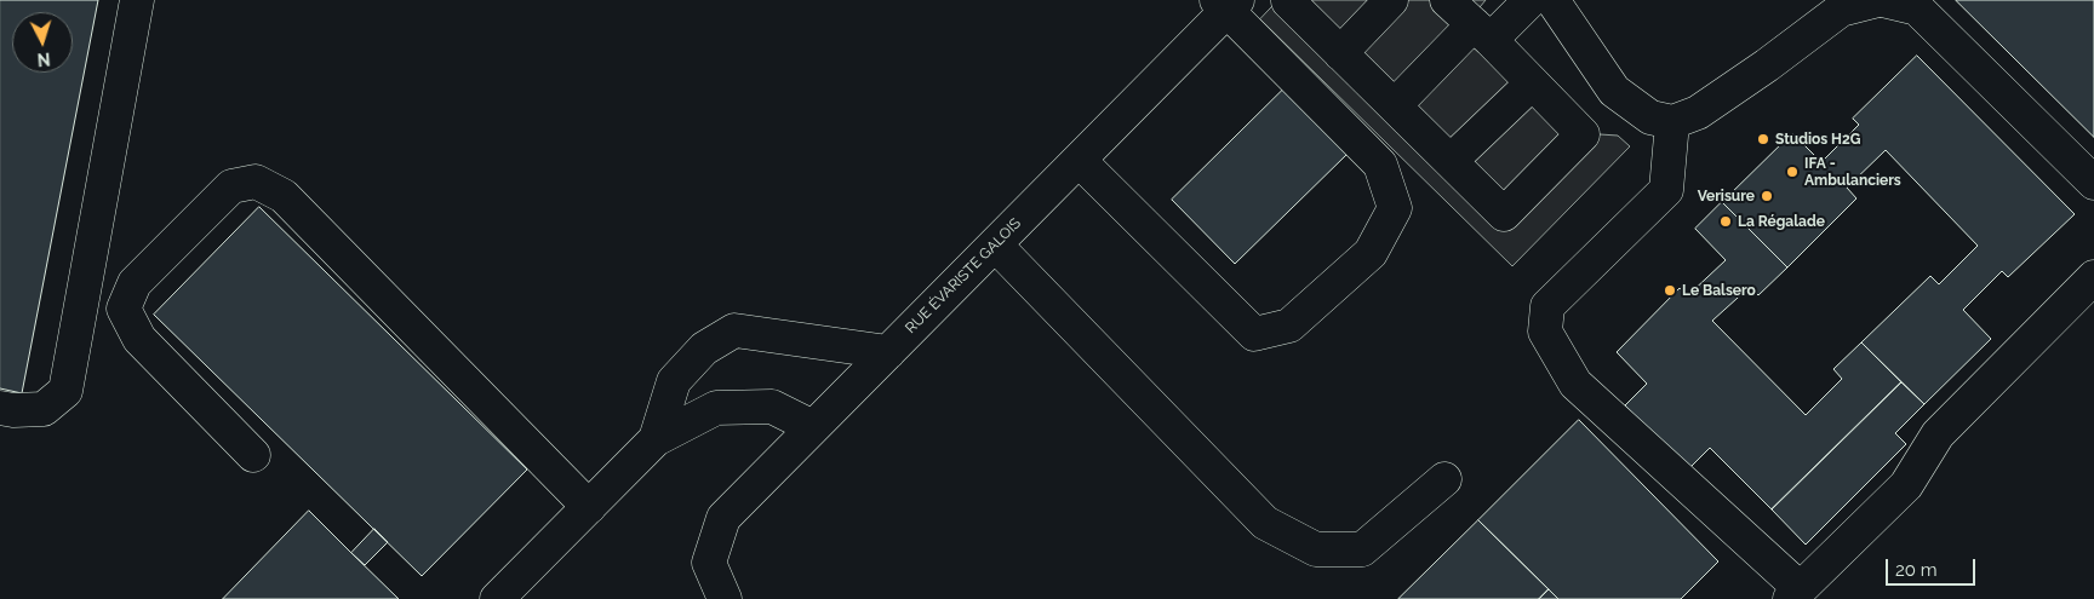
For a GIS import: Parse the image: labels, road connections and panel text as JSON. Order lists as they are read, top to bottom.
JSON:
{
  "streets": {
    "street": ["RUE ÉVARISTE GALOIS"]
  },
  "places": [
    "Studios H2G",
    "IFA - Ambulanciers",
    "Verisure",
    "La Régalade",
    "Le Balsero"
  ],
  "scale_bar": "20 m",
  "north": "bottom"
}
